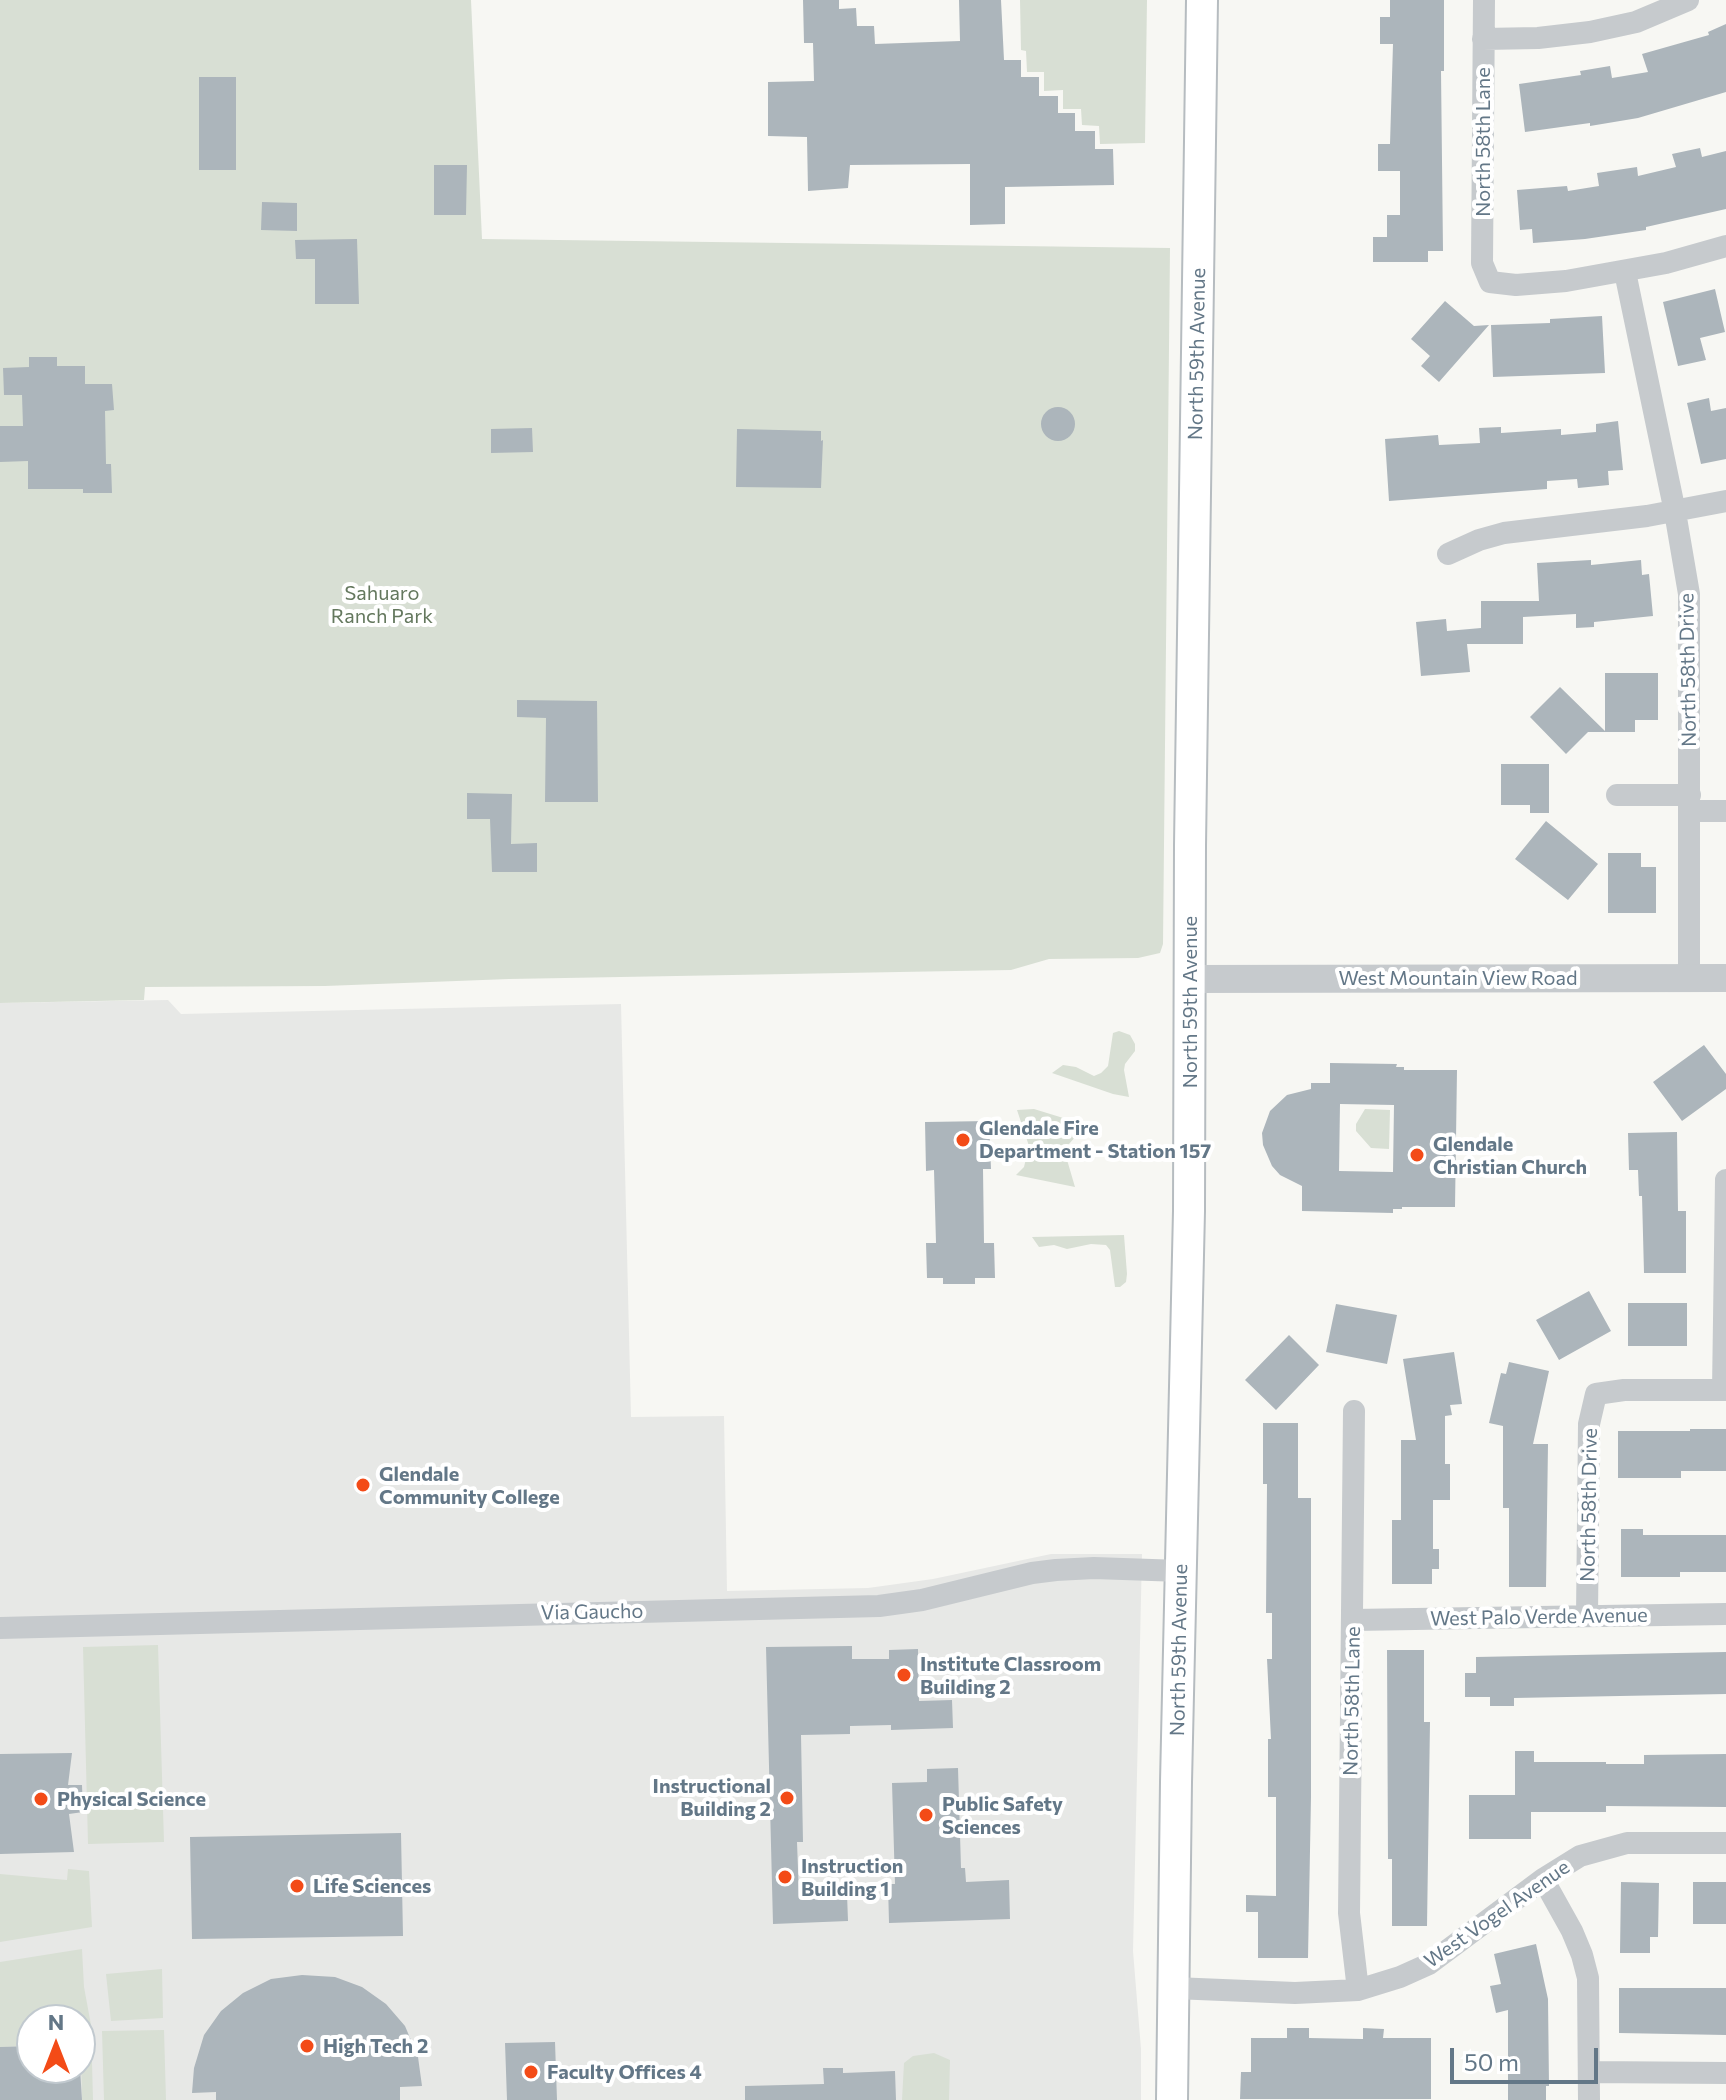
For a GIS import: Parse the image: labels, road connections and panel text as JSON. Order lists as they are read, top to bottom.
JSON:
{
  "streets": {
    "main road": ["North 59th Avenue"],
    "street": [
      "North 58th Lane",
      "North 58th Drive",
      "West Mountain View Road",
      "Via Gaucho",
      "West Palo Verde Avenue",
      "West Vogel Avenue"
    ]
  },
  "crossings": [
    ["North 58th Lane", "North 58th Drive"],
    ["North 58th Lane", "West Palo Verde Avenue"],
    ["North 58th Lane", "West Vogel Avenue"],
    ["North 59th Avenue", "West Mountain View Road"],
    ["North 59th Avenue", "Via Gaucho"],
    ["North 59th Avenue", "West Vogel Avenue"],
    ["North 58th Drive", "West Mountain View Road"],
    ["North 58th Drive", "West Palo Verde Avenue"]
  ],
  "parks": ["Sahuaro Ranch Park"],
  "places": [
    "Glendale Fire Department - Station 157",
    "Glendale Christian Church",
    "Glendale Community College",
    "Institute Classroom Building 2",
    "Instructional Building 2",
    "Physical Science",
    "Public Safety Sciences",
    "Instruction Building 1",
    "Life Sciences",
    "High Tech 2",
    "Faculty Offices 4"
  ],
  "scale_bar": "50 m",
  "north": "top"
}
